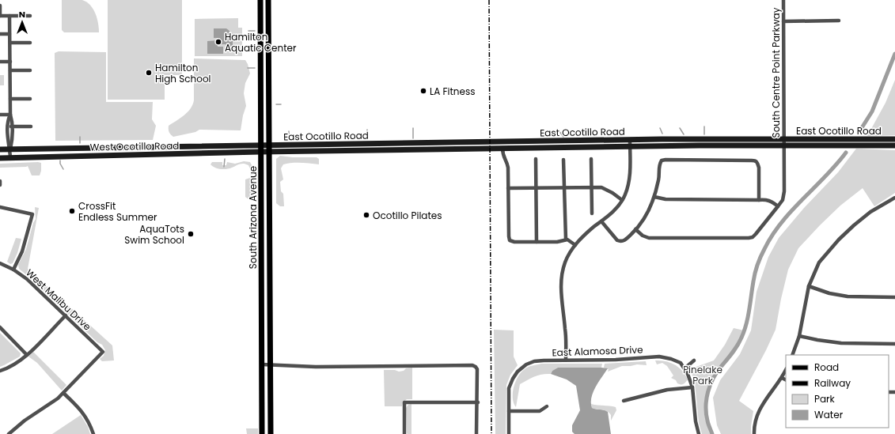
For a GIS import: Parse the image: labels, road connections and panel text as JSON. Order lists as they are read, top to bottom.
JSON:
{
  "streets": {
    "main road": ["East Ocotillo Road", "West Ocotillo Road", "South Arizona Avenue"],
    "street": ["South Centre Point Parkway", "West Malibu Drive", "East Alamosa Drive"]
  },
  "crossings": [
    ["South Centre Point Parkway", "East Ocotillo Road"],
    ["East Ocotillo Road", "West Ocotillo Road"],
    ["East Ocotillo Road", "South Arizona Avenue"],
    ["West Ocotillo Road", "South Arizona Avenue"]
  ],
  "parks": ["Pinelake Park"],
  "places": [
    "Hamilton Aquatic Center",
    "Hamilton High School",
    "LA Fitness",
    "CrossFit Endless Summer",
    "Ocotillo Pilates",
    "AquaTots Swim School"
  ],
  "legend": [
    "Road",
    "Railway",
    "Park",
    "Water"
  ],
  "north": "top"
}
